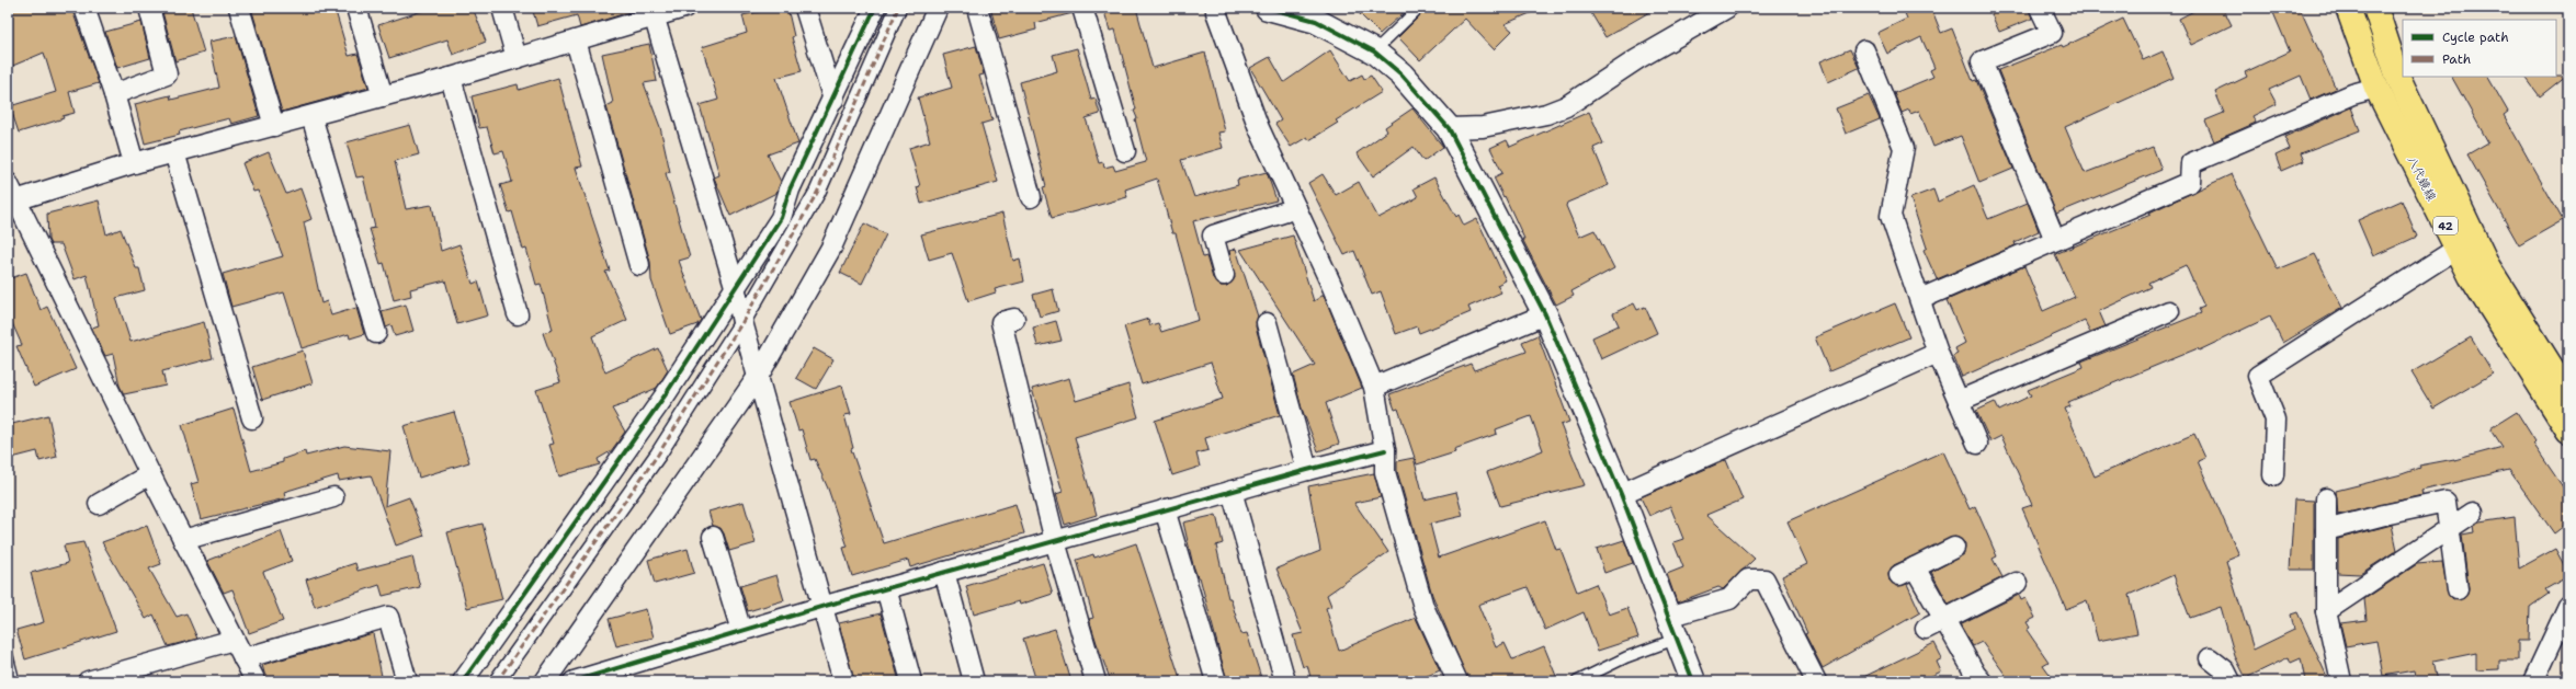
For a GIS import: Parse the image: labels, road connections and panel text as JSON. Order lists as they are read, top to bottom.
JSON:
{
  "streets": {
    "main road": ["八代鏡線", "42"]
  },
  "legend": ["Cycle path", "Path"]
}
